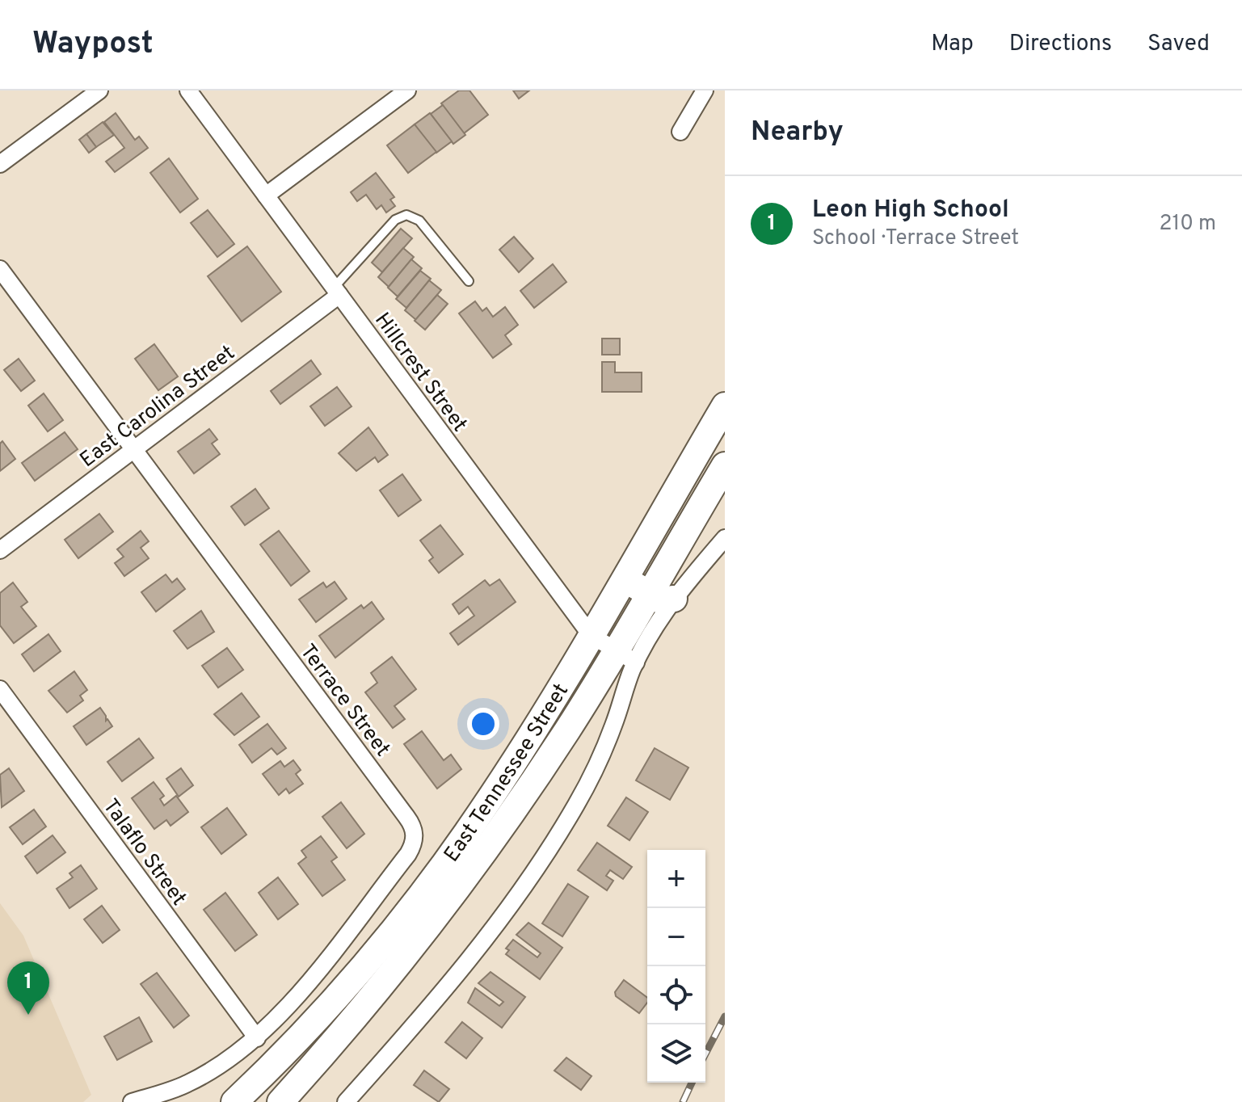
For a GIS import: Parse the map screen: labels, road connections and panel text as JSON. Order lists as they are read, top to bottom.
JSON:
{
  "streets": {
    "main road": ["East Tennessee Street"],
    "street": [
      "Hillcrest Street",
      "East Carolina Street",
      "Terrace Street",
      "Talaflo Street"
    ]
  },
  "crossings": [
    ["Hillcrest Street", "East Carolina Street"],
    ["Hillcrest Street", "East Tennessee Street"],
    ["East Carolina Street", "Terrace Street"],
    ["Terrace Street", "Talaflo Street"]
  ],
  "page": {
    "header": "Waypost",
    "nav": ["Map", "Directions", "Saved"],
    "heading": "Nearby",
    "list": [
      {
        "mark": "1",
        "name": "Leon High School",
        "note": "School · Terrace Street",
        "value": "210 m"
      }
    ],
    "map_buttons": ["+", "−"],
    "pins": "1"
  }
}
